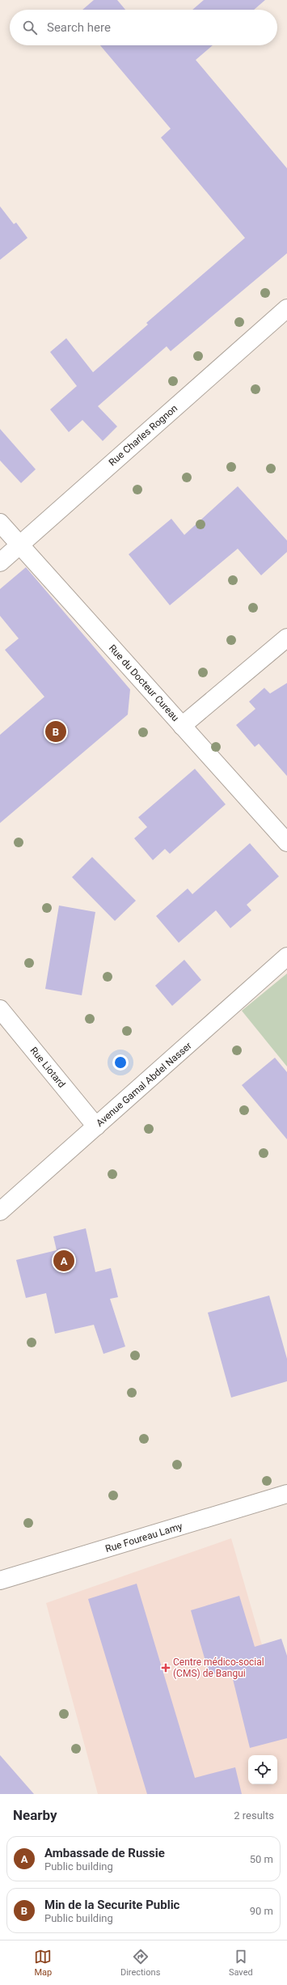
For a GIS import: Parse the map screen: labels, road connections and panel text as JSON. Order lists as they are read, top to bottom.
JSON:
{
  "streets": {
    "street": [
      "Rue Charles Rognon",
      "Rue du Docteur Cureau",
      "Rue Liotard",
      "Avenue Gamal Abdel Nasser",
      "Rue Foureau Lamy"
    ]
  },
  "crossings": [
    ["Rue Charles Rognon", "Rue du Docteur Cureau"],
    ["Rue Liotard", "Avenue Gamal Abdel Nasser"]
  ],
  "places": {
    "health": ["Centre médico-social (CMS) de Bangui"]
  },
  "page": {
    "search": "Search here",
    "pins": ["B", "A"],
    "heading": ["Nearby", "2 results"],
    "list": [
      {
        "mark": "A",
        "name": "Ambassade de Russie",
        "note": "Public building",
        "value": "50 m"
      },
      {
        "mark": "B",
        "name": "Min de la Securite Public",
        "note": "Public building",
        "value": "90 m"
      }
    ],
    "nav": ["Map", "Directions", "Saved"]
  }
}
